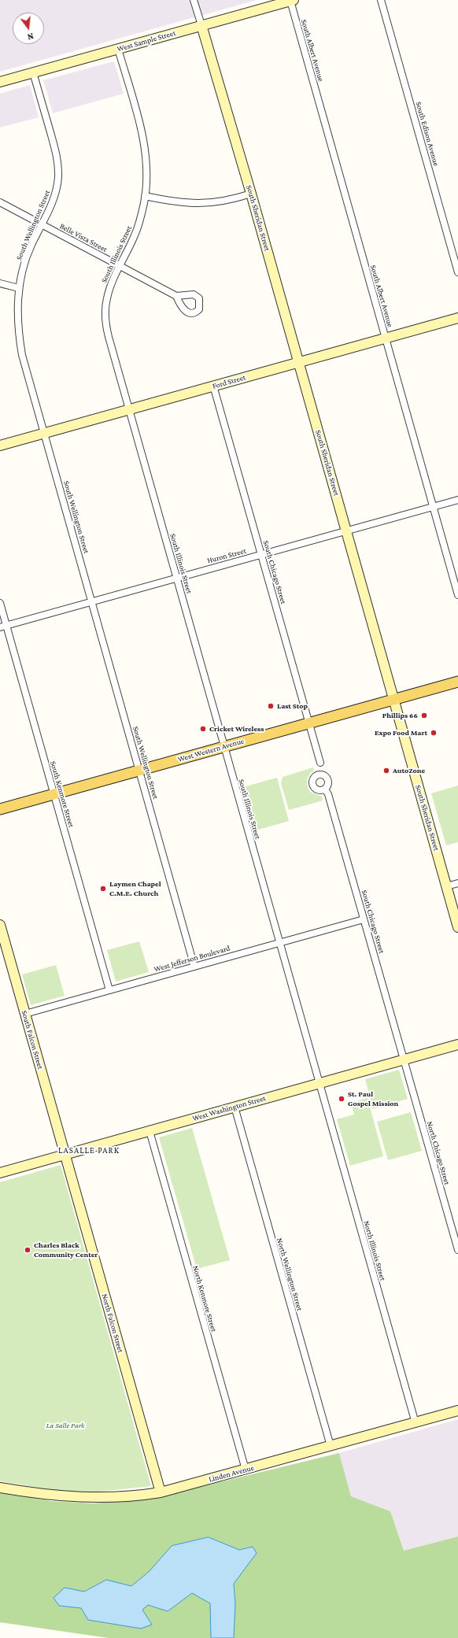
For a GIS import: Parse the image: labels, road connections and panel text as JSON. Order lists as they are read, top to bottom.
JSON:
{
  "streets": {
    "main road": ["West Western Avenue"],
    "street": [
      "West Sample Street",
      "South Albert Avenue",
      "South Edison Avenue",
      "South Sheridan Street",
      "South Wellington Street",
      "Belle Vista Street",
      "South Illinois Street",
      "Ford Street",
      "Huron Street",
      "South Chicago Street",
      "South Kenmore Street",
      "West Jefferson Boulevard",
      "South Falcon Street",
      "West Washington Street",
      "North Chicago Street",
      "North Illinois Street",
      "North Wellington Street",
      "North Kenmore Street",
      "North Falcon Street",
      "Linden Avenue"
    ]
  },
  "crossings": [
    ["West Sample Street", "South Albert Avenue"],
    ["West Sample Street", "South Sheridan Street"],
    ["West Sample Street", "South Wellington Street"],
    ["West Sample Street", "South Illinois Street"],
    ["South Albert Avenue", "Ford Street"],
    ["South Albert Avenue", "Huron Street"],
    ["South Sheridan Street", "Ford Street"],
    ["South Sheridan Street", "Huron Street"],
    ["South Sheridan Street", "West Western Avenue"],
    ["South Wellington Street", "Belle Vista Street"],
    ["South Wellington Street", "Ford Street"],
    ["South Wellington Street", "Huron Street"],
    ["South Wellington Street", "West Western Avenue"],
    ["South Wellington Street", "West Jefferson Boulevard"],
    ["Belle Vista Street", "South Illinois Street"],
    ["South Illinois Street", "Ford Street"],
    ["South Illinois Street", "Huron Street"],
    ["South Illinois Street", "West Western Avenue"],
    ["South Illinois Street", "West Jefferson Boulevard"],
    ["South Illinois Street", "West Washington Street"],
    ["South Illinois Street", "North Illinois Street"],
    ["Ford Street", "South Chicago Street"],
    ["Huron Street", "South Chicago Street"],
    ["Huron Street", "South Kenmore Street"],
    ["South Chicago Street", "West Western Avenue"],
    ["South Chicago Street", "West Jefferson Boulevard"],
    ["South Chicago Street", "West Washington Street"],
    ["South Chicago Street", "North Chicago Street"],
    ["West Western Avenue", "South Kenmore Street"],
    ["South Kenmore Street", "West Jefferson Boulevard"],
    ["West Jefferson Boulevard", "South Falcon Street"],
    ["South Falcon Street", "West Washington Street"],
    ["South Falcon Street", "North Falcon Street"],
    ["West Washington Street", "North Chicago Street"],
    ["West Washington Street", "North Illinois Street"],
    ["West Washington Street", "North Wellington Street"],
    ["West Washington Street", "North Kenmore Street"],
    ["West Washington Street", "North Falcon Street"],
    ["North Illinois Street", "Linden Avenue"],
    ["North Wellington Street", "Linden Avenue"],
    ["North Kenmore Street", "Linden Avenue"],
    ["North Falcon Street", "Linden Avenue"]
  ],
  "districts": ["LASALLE PARK"],
  "parks": ["La Salle Park"],
  "places": [
    "Last Stop",
    "Phillips 66",
    "Cricket Wireless",
    "Expo Food Mart",
    "AutoZone",
    "Laymen Chapel C.M.E. Church",
    "St. Paul Gospel Mission",
    "Charles Black Community Center"
  ],
  "north": "bottom"
}
